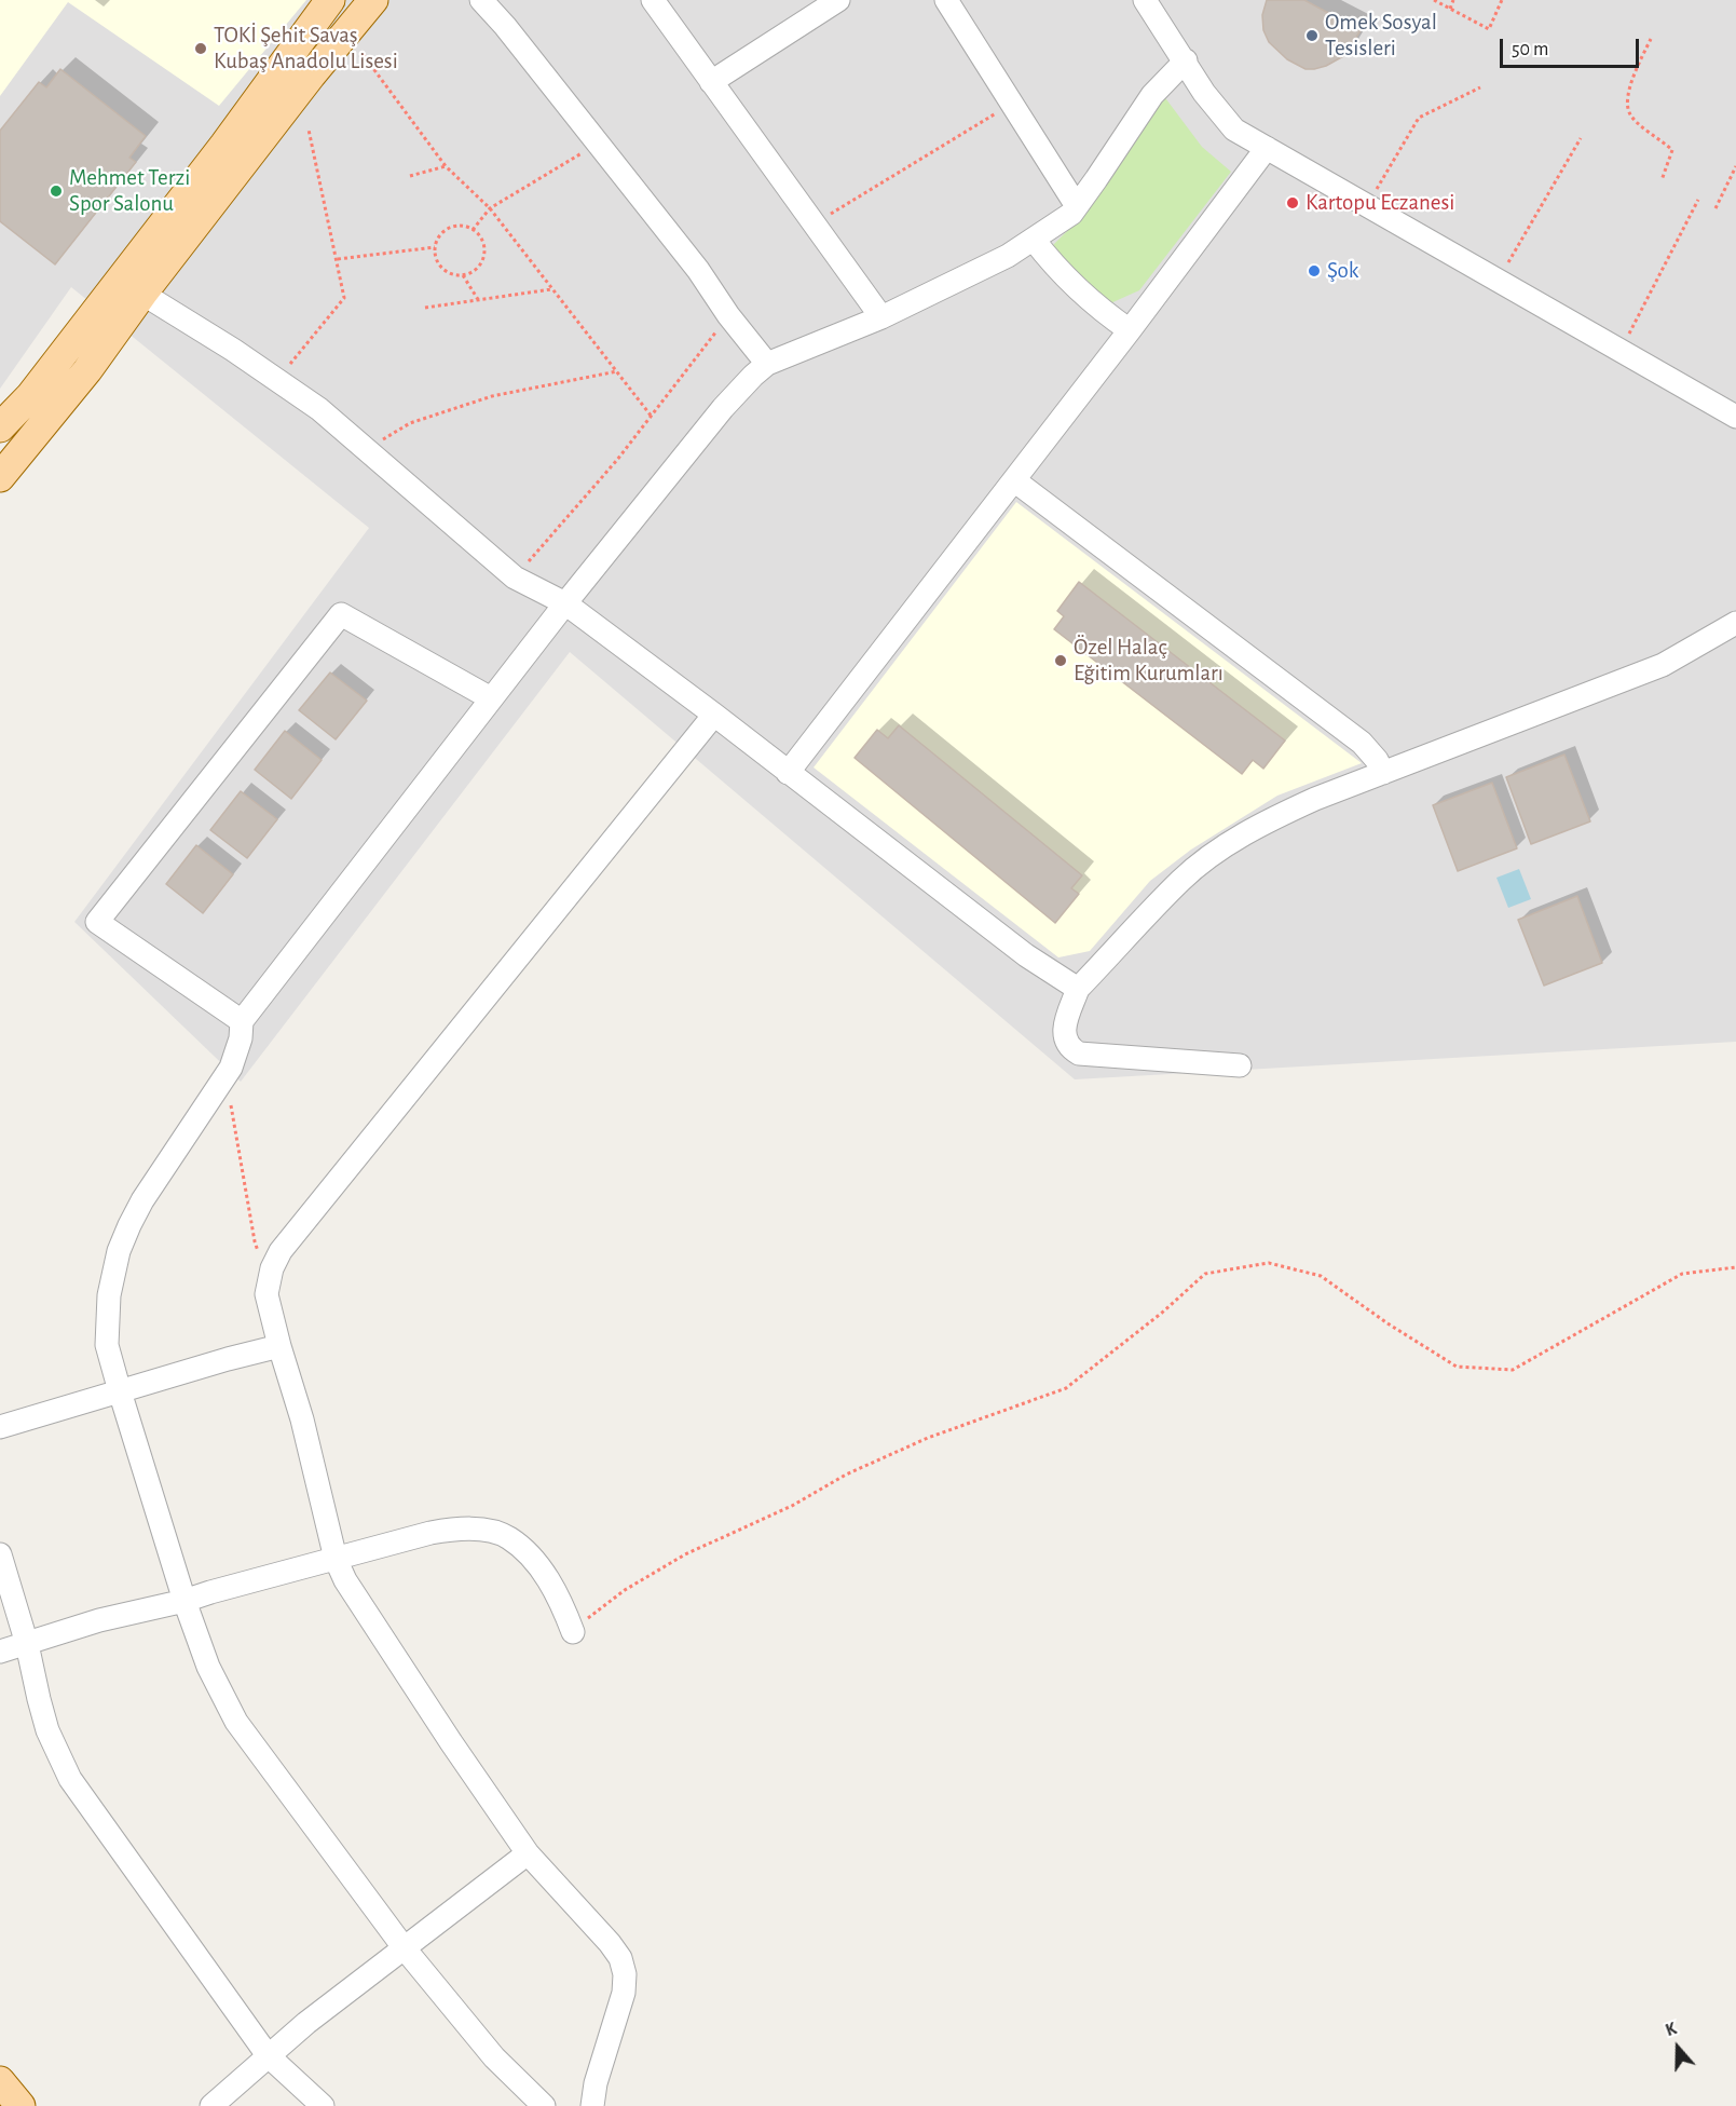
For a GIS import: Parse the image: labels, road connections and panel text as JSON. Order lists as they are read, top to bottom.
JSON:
{
  "places": [
    "Omek Sosyal Tesisleri",
    "TOKİ Şehit Savaş Kubaş Anadolu Lisesi",
    "Mehmet Terzi Spor Salonu",
    "Kartopu Eczanesi",
    "Şok",
    "Özel Halaç Eğitim Kurumları"
  ],
  "scale_bar": "50 m",
  "north": "top"
}
